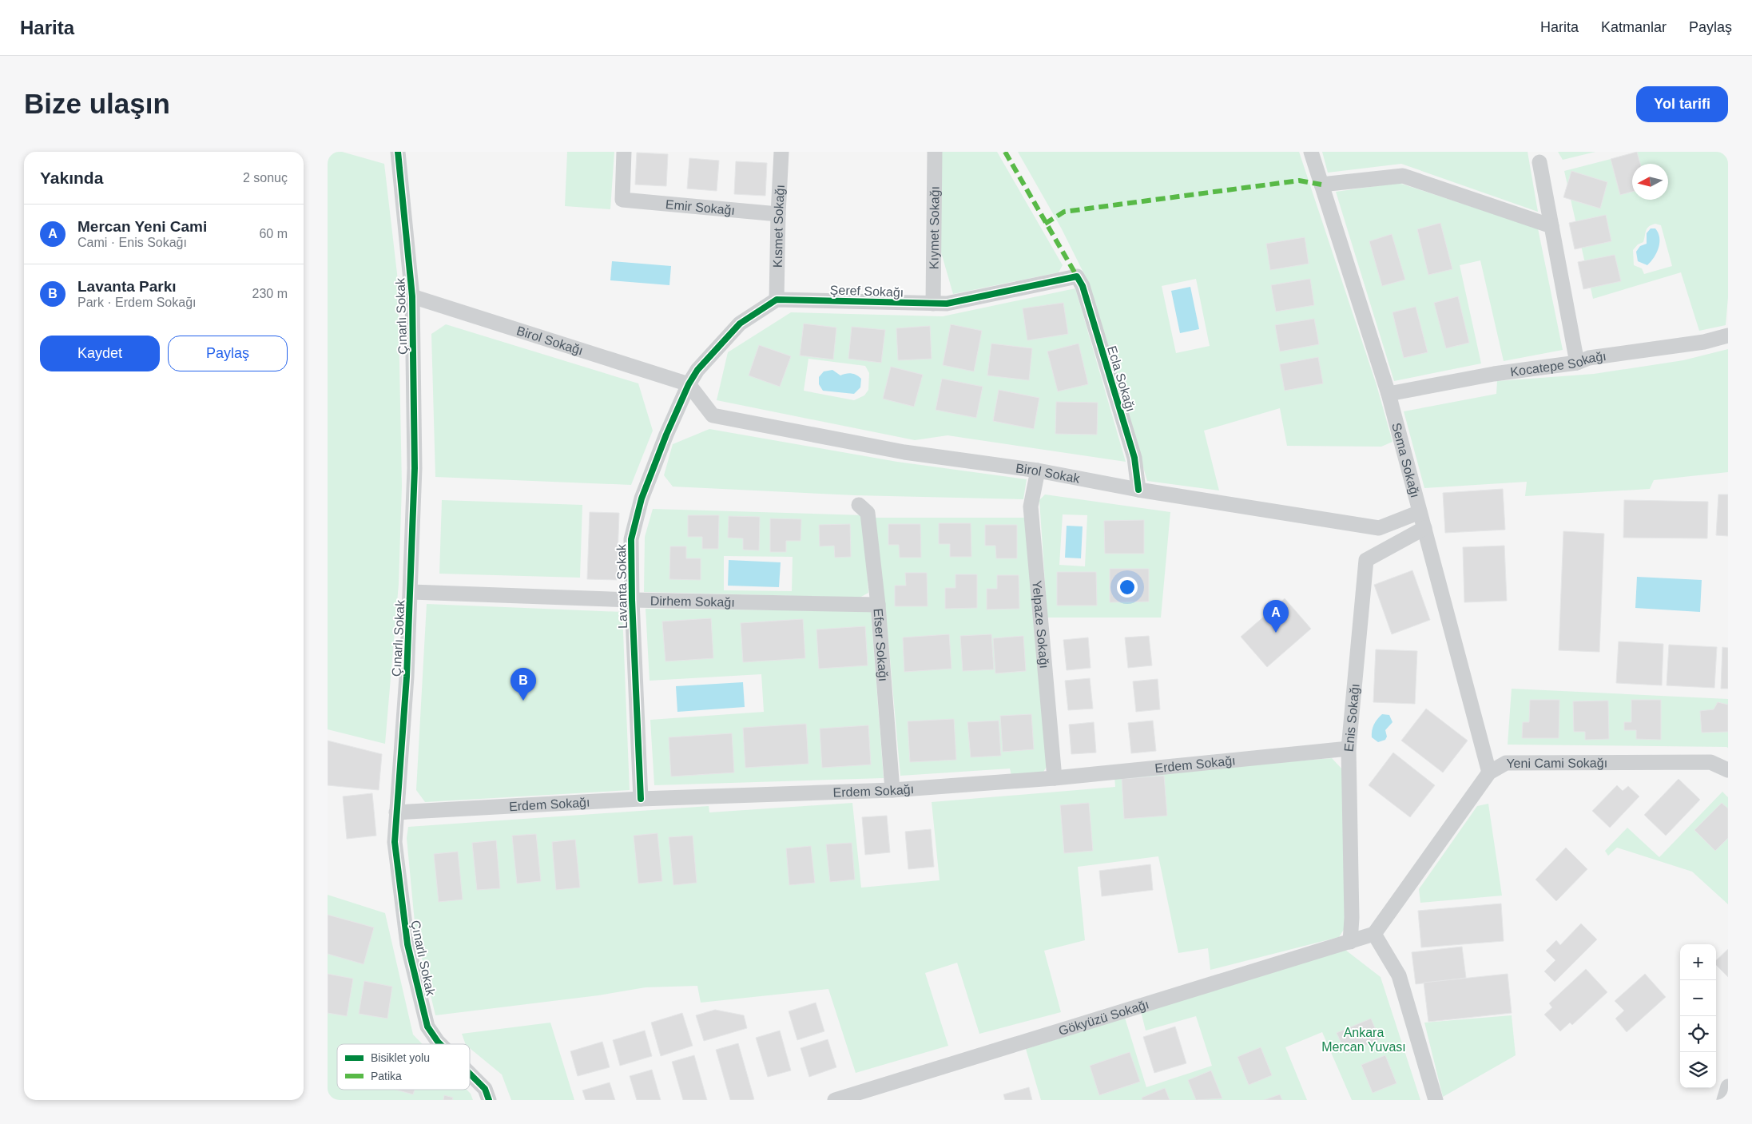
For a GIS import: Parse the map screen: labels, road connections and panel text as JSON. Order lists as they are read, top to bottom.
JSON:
{
  "streets": {
    "street": [
      "Emir Sokağı",
      "Kısmet Sokağı",
      "Kıymet Sokağı",
      "Şeref Sokağı",
      "Çınarlı Sokak",
      "Birol Sokağı",
      "Kocatepe Sokağı",
      "Ecla Sokağı",
      "Sema Sokağı",
      "Birol Sokak",
      "Lavanta Sokak",
      "Dirhem Sokağı",
      "Yelpaze Sokağı",
      "Efser Sokağı",
      "Enis Sokağı",
      "Erdem Sokağı",
      "Yeni Cami Sokağı",
      "Gökyüzü Sokağı"
    ]
  },
  "crossings": [
    ["Emir Sokağı", "Kısmet Sokağı"],
    ["Kısmet Sokağı", "Şeref Sokağı"],
    ["Kıymet Sokağı", "Şeref Sokağı"],
    ["Şeref Sokağı", "Ecla Sokağı"],
    ["Çınarlı Sokak", "Birol Sokağı"],
    ["Çınarlı Sokak", "Dirhem Sokağı"],
    ["Çınarlı Sokak", "Erdem Sokağı"],
    ["Birol Sokağı", "Birol Sokak"],
    ["Birol Sokağı", "Lavanta Sokak"],
    ["Kocatepe Sokağı", "Sema Sokağı"],
    ["Ecla Sokağı", "Birol Sokak"],
    ["Sema Sokağı", "Birol Sokak"],
    ["Sema Sokağı", "Enis Sokağı"],
    ["Sema Sokağı", "Yeni Cami Sokağı"],
    ["Birol Sokak", "Lavanta Sokak"],
    ["Birol Sokak", "Yelpaze Sokağı"],
    ["Lavanta Sokak", "Dirhem Sokağı"],
    ["Lavanta Sokak", "Erdem Sokağı"],
    ["Dirhem Sokağı", "Efser Sokağı"],
    ["Yelpaze Sokağı", "Erdem Sokağı"],
    ["Efser Sokağı", "Erdem Sokağı"],
    ["Enis Sokağı", "Erdem Sokağı"],
    ["Enis Sokağı", "Gökyüzü Sokağı"],
    ["Yeni Cami Sokağı", "Gökyüzü Sokağı"]
  ],
  "parks": ["Ankara Mercan Yuvası"],
  "legend": ["Bisiklet yolu", "Patika"],
  "north": "left",
  "page": {
    "header": "Harita",
    "nav": ["Harita", "Katmanlar", "Paylaş"],
    "buttons": [
      "Yol tarifi",
      ["Kaydet", "Paylaş"]
    ],
    "title": "Bize ulaşın",
    "heading": ["Yakında", "2 sonuç"],
    "list": [
      {
        "mark": "A",
        "name": "Mercan Yeni Cami",
        "note": "Cami · Enis Sokağı",
        "value": "60 m"
      },
      {
        "mark": "B",
        "name": "Lavanta Parkı",
        "note": "Park · Erdem Sokağı",
        "value": "230 m"
      }
    ],
    "pins": ["A", "B"],
    "map_buttons": ["+", "−"]
  }
}
